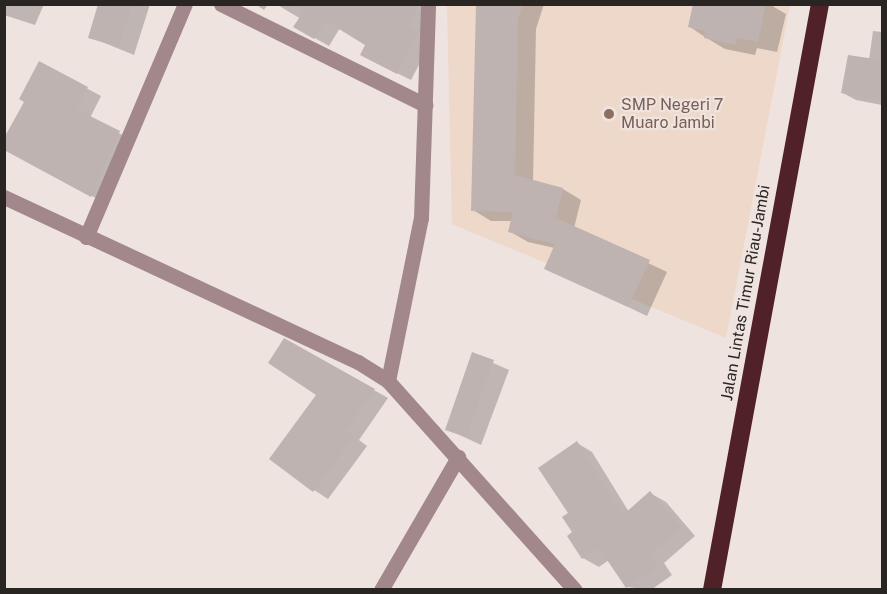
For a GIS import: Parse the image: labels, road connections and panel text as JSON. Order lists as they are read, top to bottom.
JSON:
{
  "streets": {
    "highway": ["Jalan Lintas Timur Riau-Jambi"]
  },
  "places": ["SMP Negeri 7 Muaro Jambi"]
}
